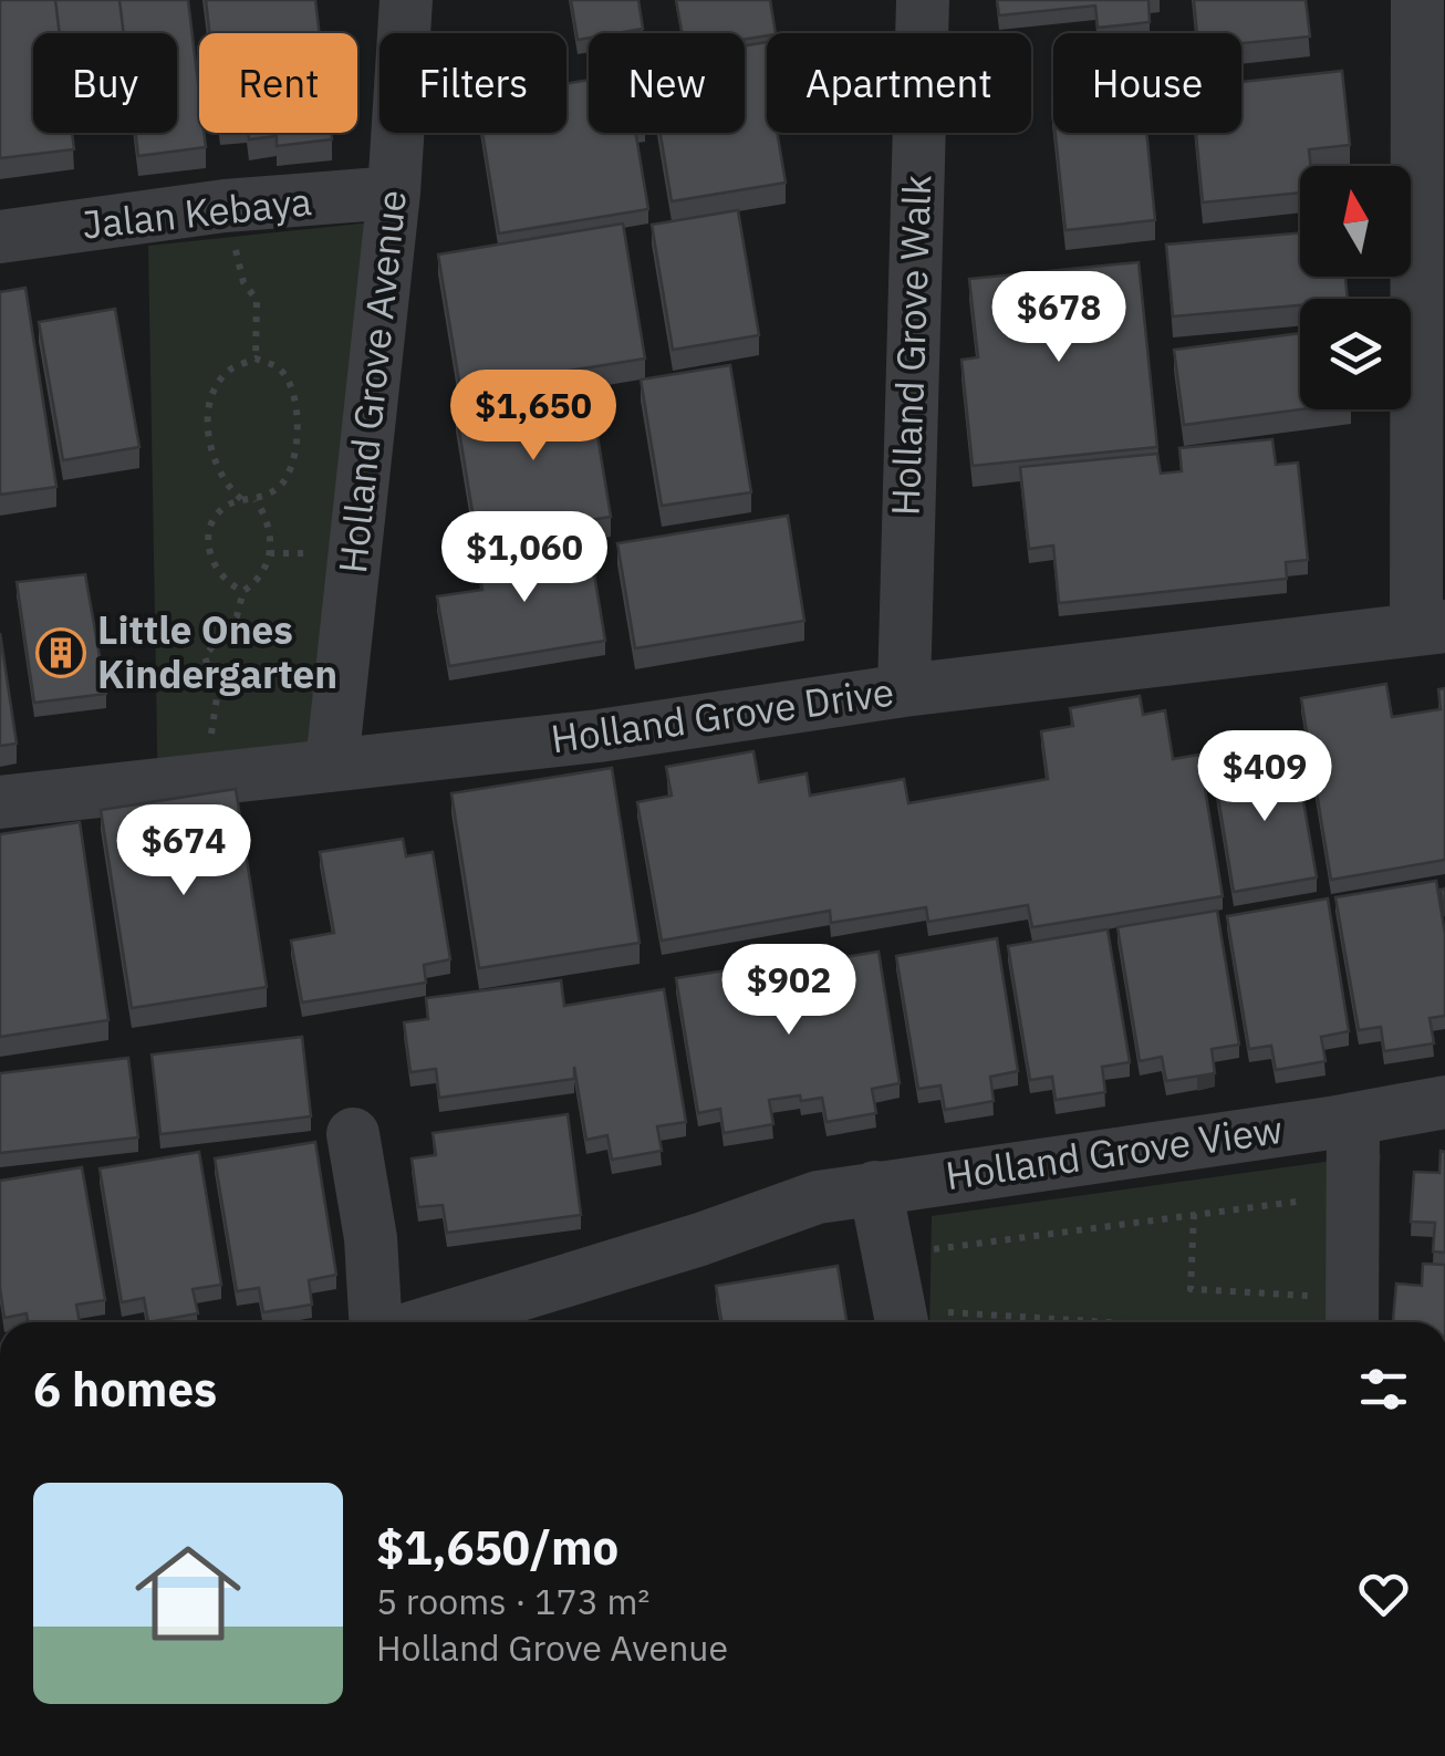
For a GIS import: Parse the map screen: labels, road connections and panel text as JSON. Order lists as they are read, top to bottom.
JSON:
{
  "streets": {
    "street": [
      "Jalan Kebaya",
      "Holland Grove Walk",
      "Holland Grove Avenue",
      "Holland Grove Drive",
      "Holland Grove View"
    ]
  },
  "crossings": [
    ["Jalan Kebaya", "Holland Grove Avenue"],
    ["Holland Grove Walk", "Holland Grove Drive"],
    ["Holland Grove Avenue", "Holland Grove Drive"]
  ],
  "places": {
    "building": ["Little Ones Kindergarten"]
  },
  "north": "top",
  "page": {
    "chip": [
      "Buy",
      "Rent",
      "Filters",
      "New",
      "Apartment",
      "House"
    ],
    "price": [
      "$678",
      "$1,650",
      "$1,060",
      "$409",
      "$674",
      "$902"
    ],
    "heading": "6 homes",
    "list": [
      {
        "name": "$1,650/mo",
        "note": "5 rooms · 173 m² · Holland Grove Avenue"
      }
    ]
  }
}
